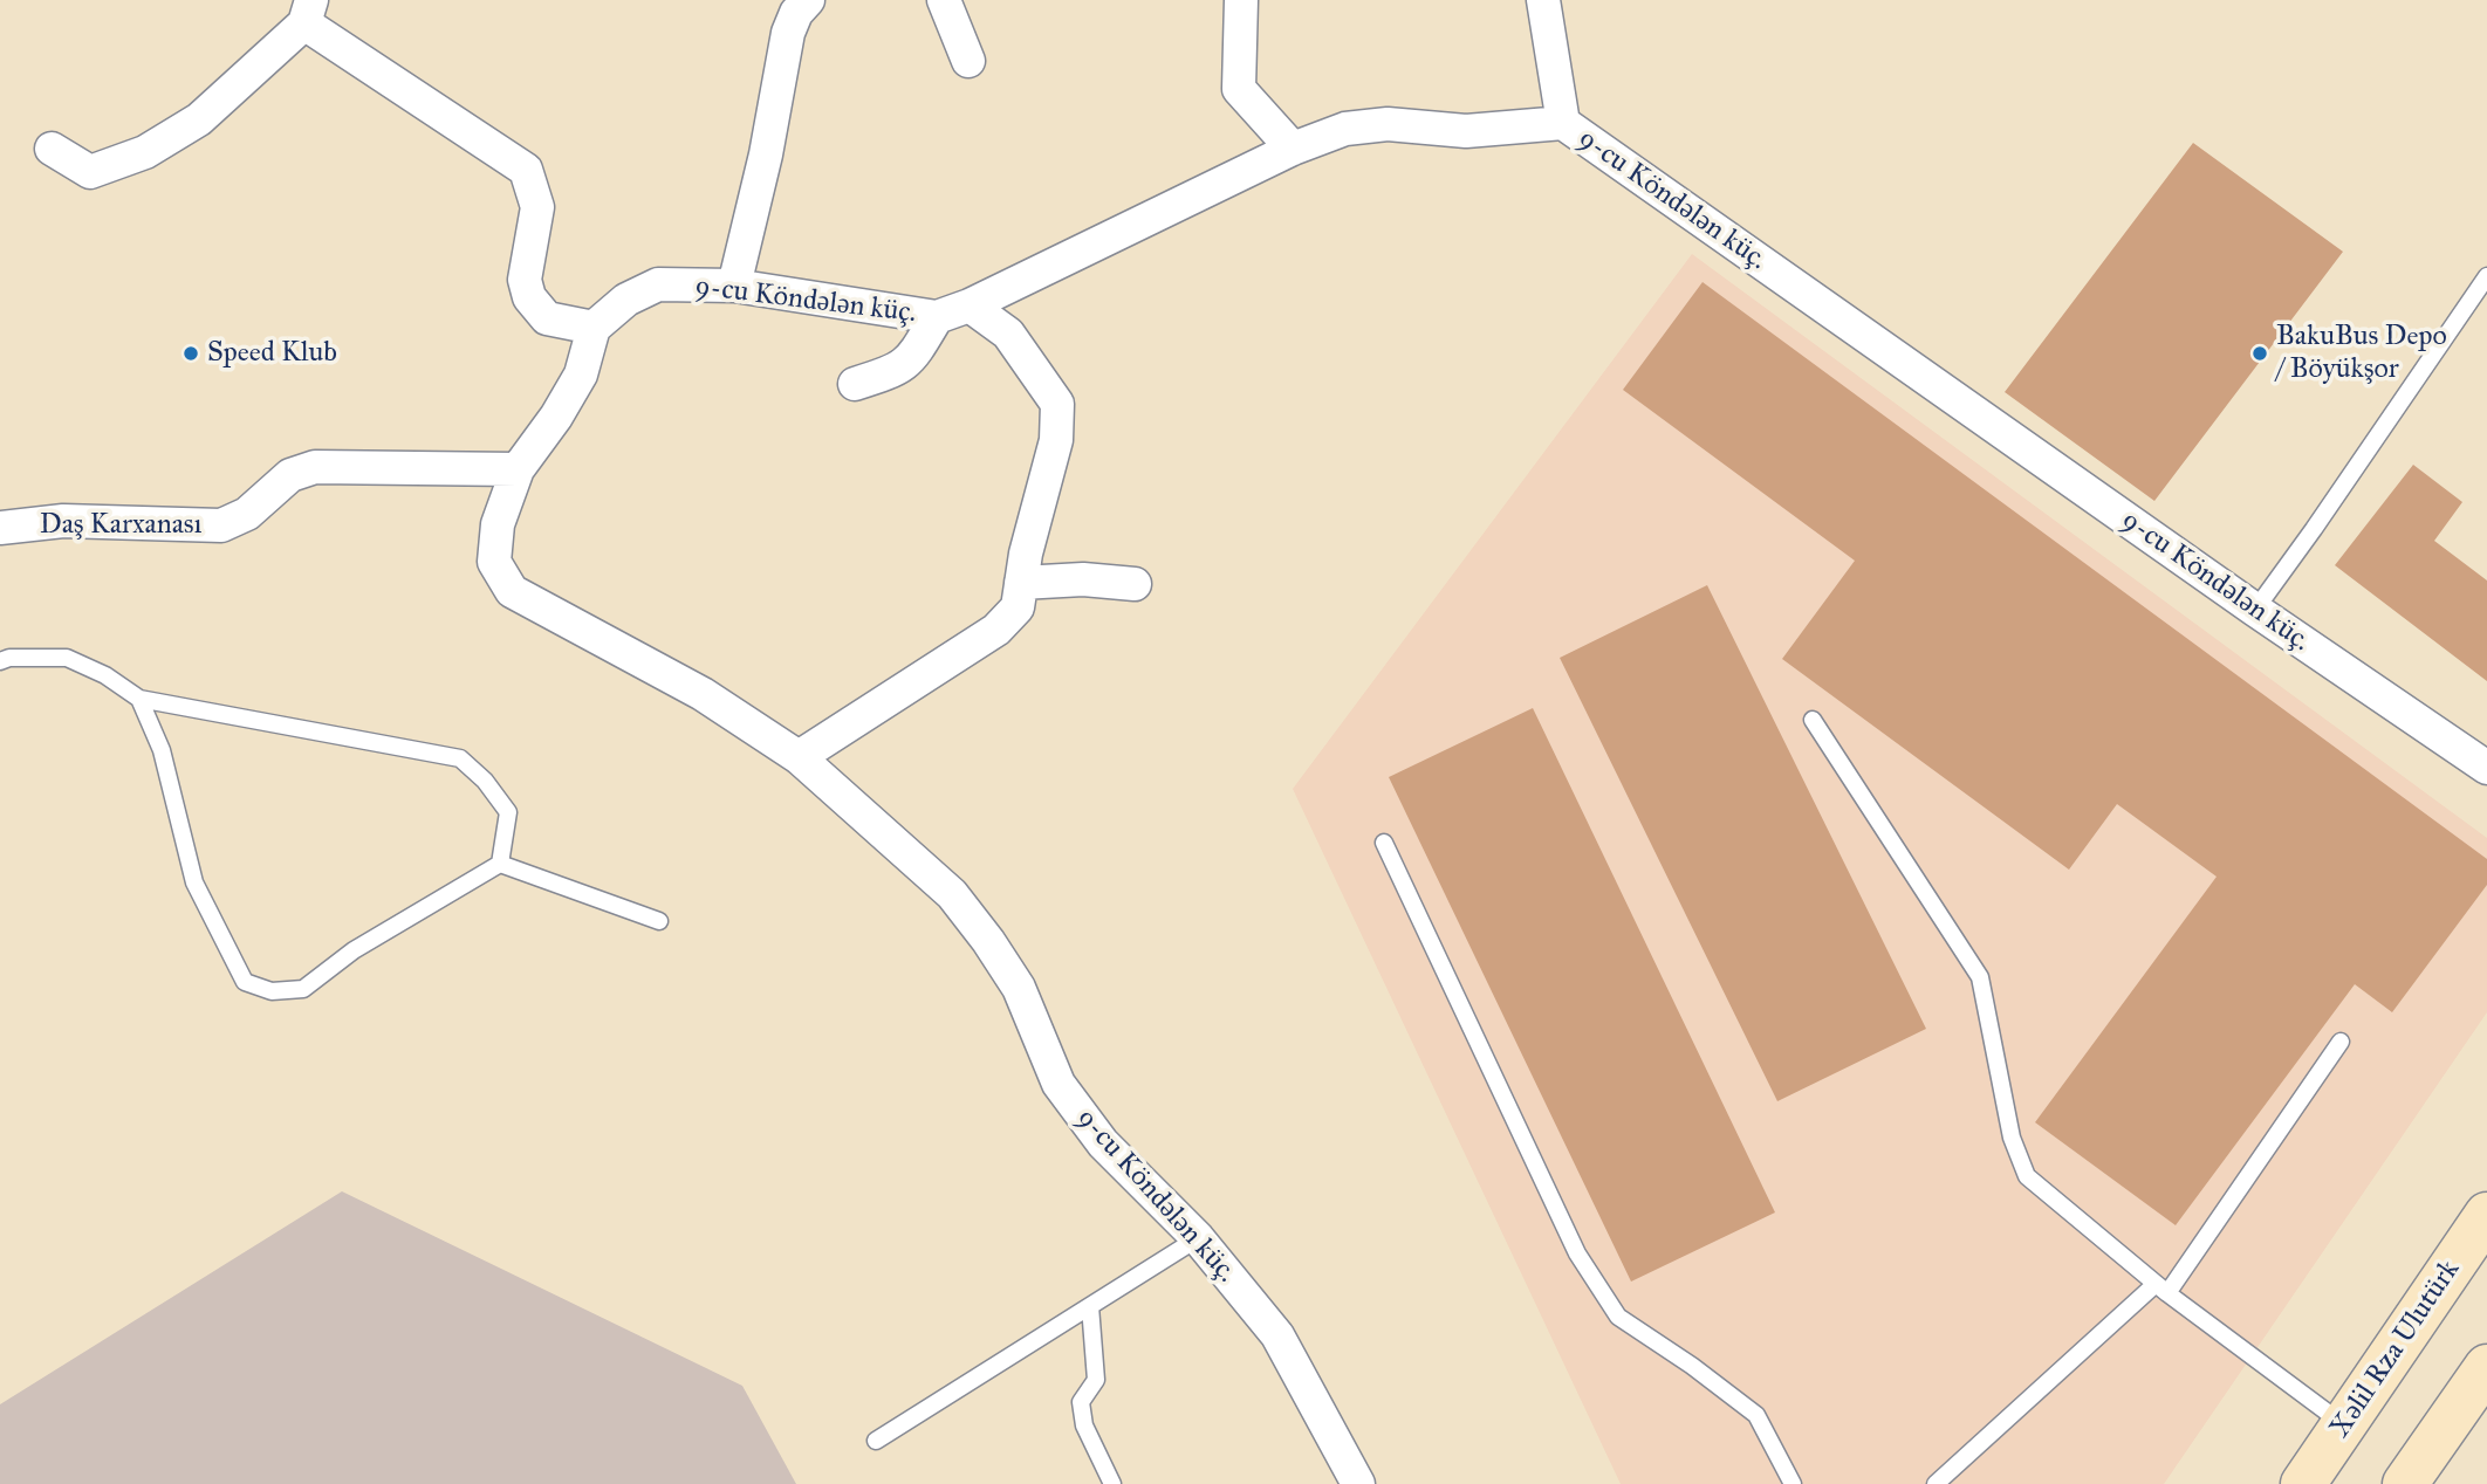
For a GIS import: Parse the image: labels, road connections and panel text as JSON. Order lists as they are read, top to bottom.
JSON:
{
  "streets": {
    "main road": ["Xəlil Rza Ulutürk"],
    "street": ["9-cu Köndələn küç.", "Daş Karxanası"]
  },
  "crossings": [
    ["9-cu Köndələn küç.", "Daş Karxanası"]
  ],
  "places": ["Speed Klub", "BakuBus Depo / Böyükşor"]
}
